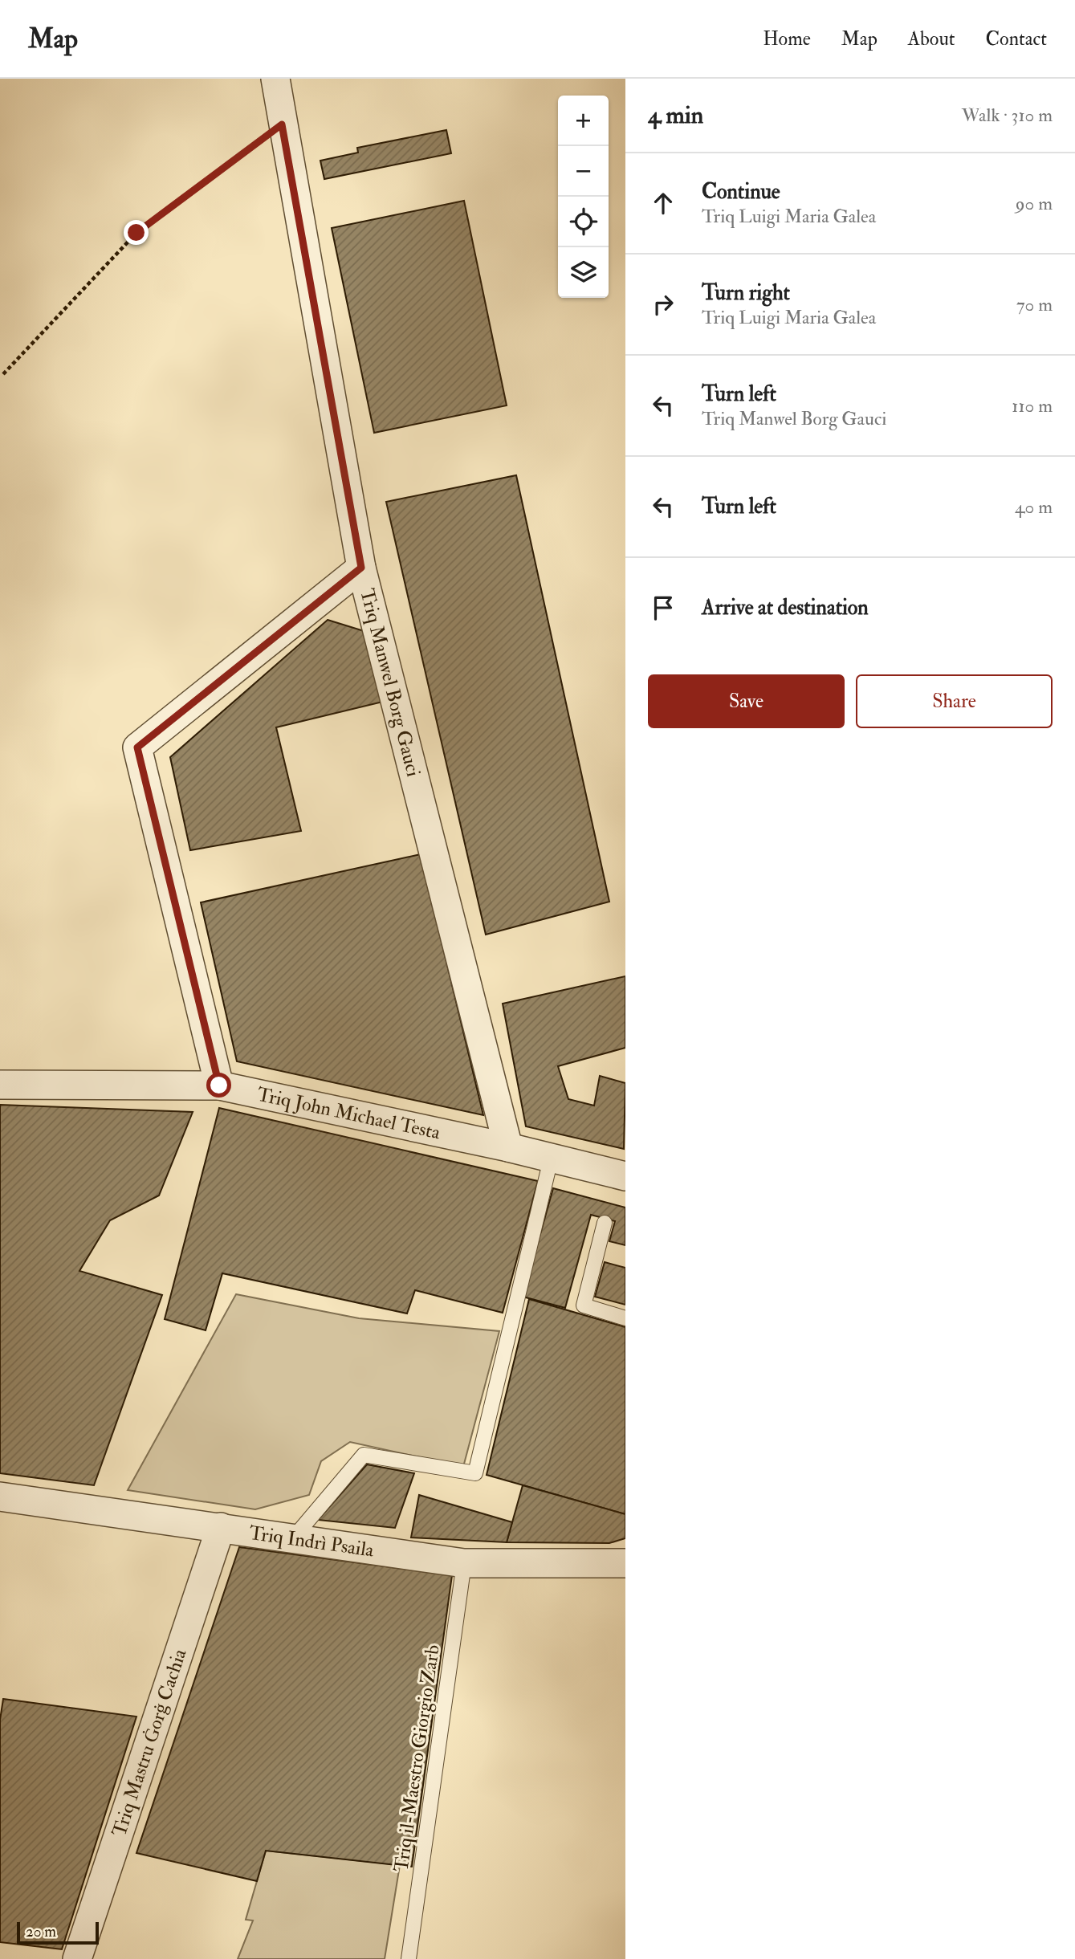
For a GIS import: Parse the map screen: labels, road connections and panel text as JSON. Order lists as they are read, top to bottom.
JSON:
{
  "streets": {
    "street": [
      "Triq Manwel Borg Gauci",
      "Triq John Michael Testa",
      "Triq Indrì Psaila",
      "Triq Mastru Ġorġ Cachia"
    ],
    "lane": ["Triq il-Maestro Giorgio Zarb"]
  },
  "crossings": [
    ["Triq Manwel Borg Gauci", "Triq John Michael Testa"],
    ["Triq Indrì Psaila", "Triq Mastru Ġorġ Cachia"],
    ["Triq Indrì Psaila", "Triq il-Maestro Giorgio Zarb"]
  ],
  "scale_bar": "20 m",
  "page": {
    "header": "Map",
    "nav": [
      "Home",
      "Map",
      "About",
      "Contact"
    ],
    "heading": ["4 min", "Walk · 310 m"],
    "map_buttons": ["+", "−"],
    "list": [
      ["Continue", "Triq Luigi Maria Galea", "90 m"],
      ["Turn right", "Triq Luigi Maria Galea", "70 m"],
      ["Turn left", "Triq Manwel Borg Gauci", "110 m"],
      ["Turn left", "40 m"],
      "Arrive at destination"
    ],
    "buttons": ["Save", "Share"],
    "scale": "20 m"
  }
}
